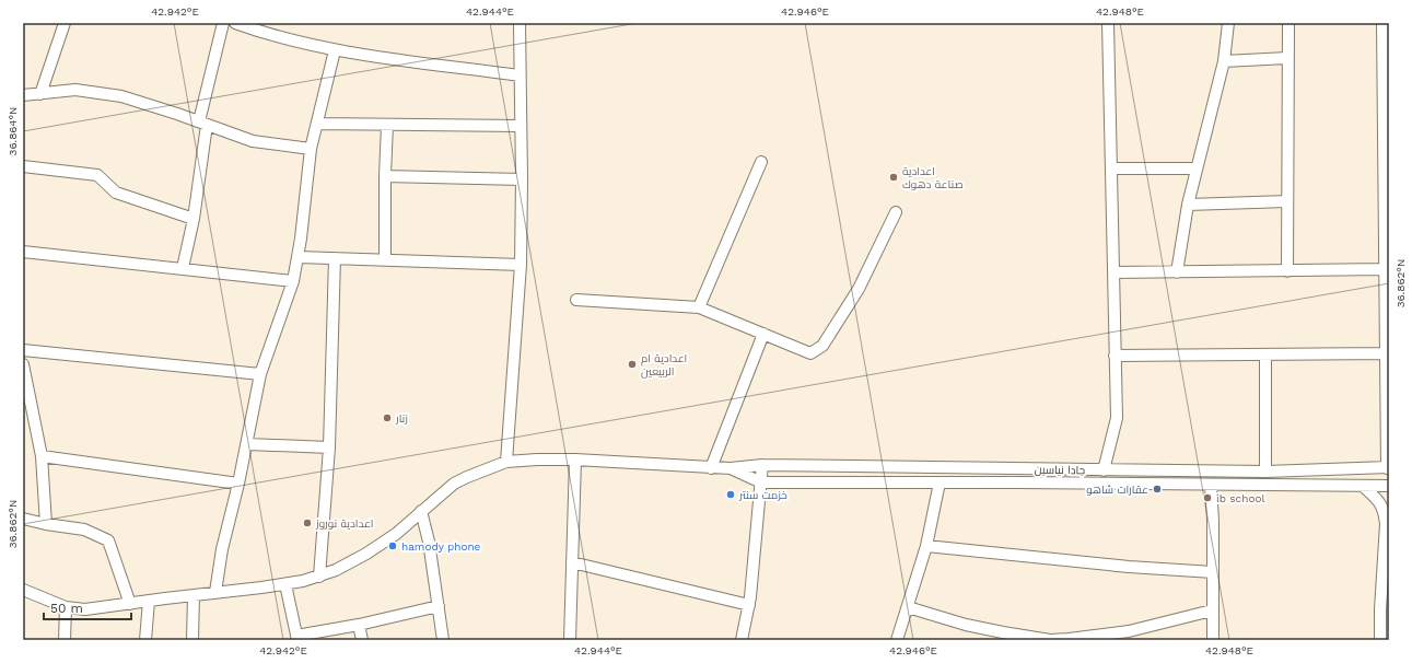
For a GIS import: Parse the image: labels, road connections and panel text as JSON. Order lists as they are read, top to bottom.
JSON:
{
  "streets": {
    "street": ["جادا نیاسین"]
  },
  "places": [
    "اعدادية صناعة دهوك",
    "اعدادية ام الربيعين",
    "زنار",
    "عقارات شاهو",
    "خزمت سنتر",
    "ib school",
    "اعدادية نوروز",
    "hamody phone"
  ],
  "scale_bar": "50 m",
  "coordinates": [
    "42.942°E",
    "42.944°E",
    "42.946°E",
    "42.948°E",
    "36.864°N",
    "36.862°N"
  ]
}
